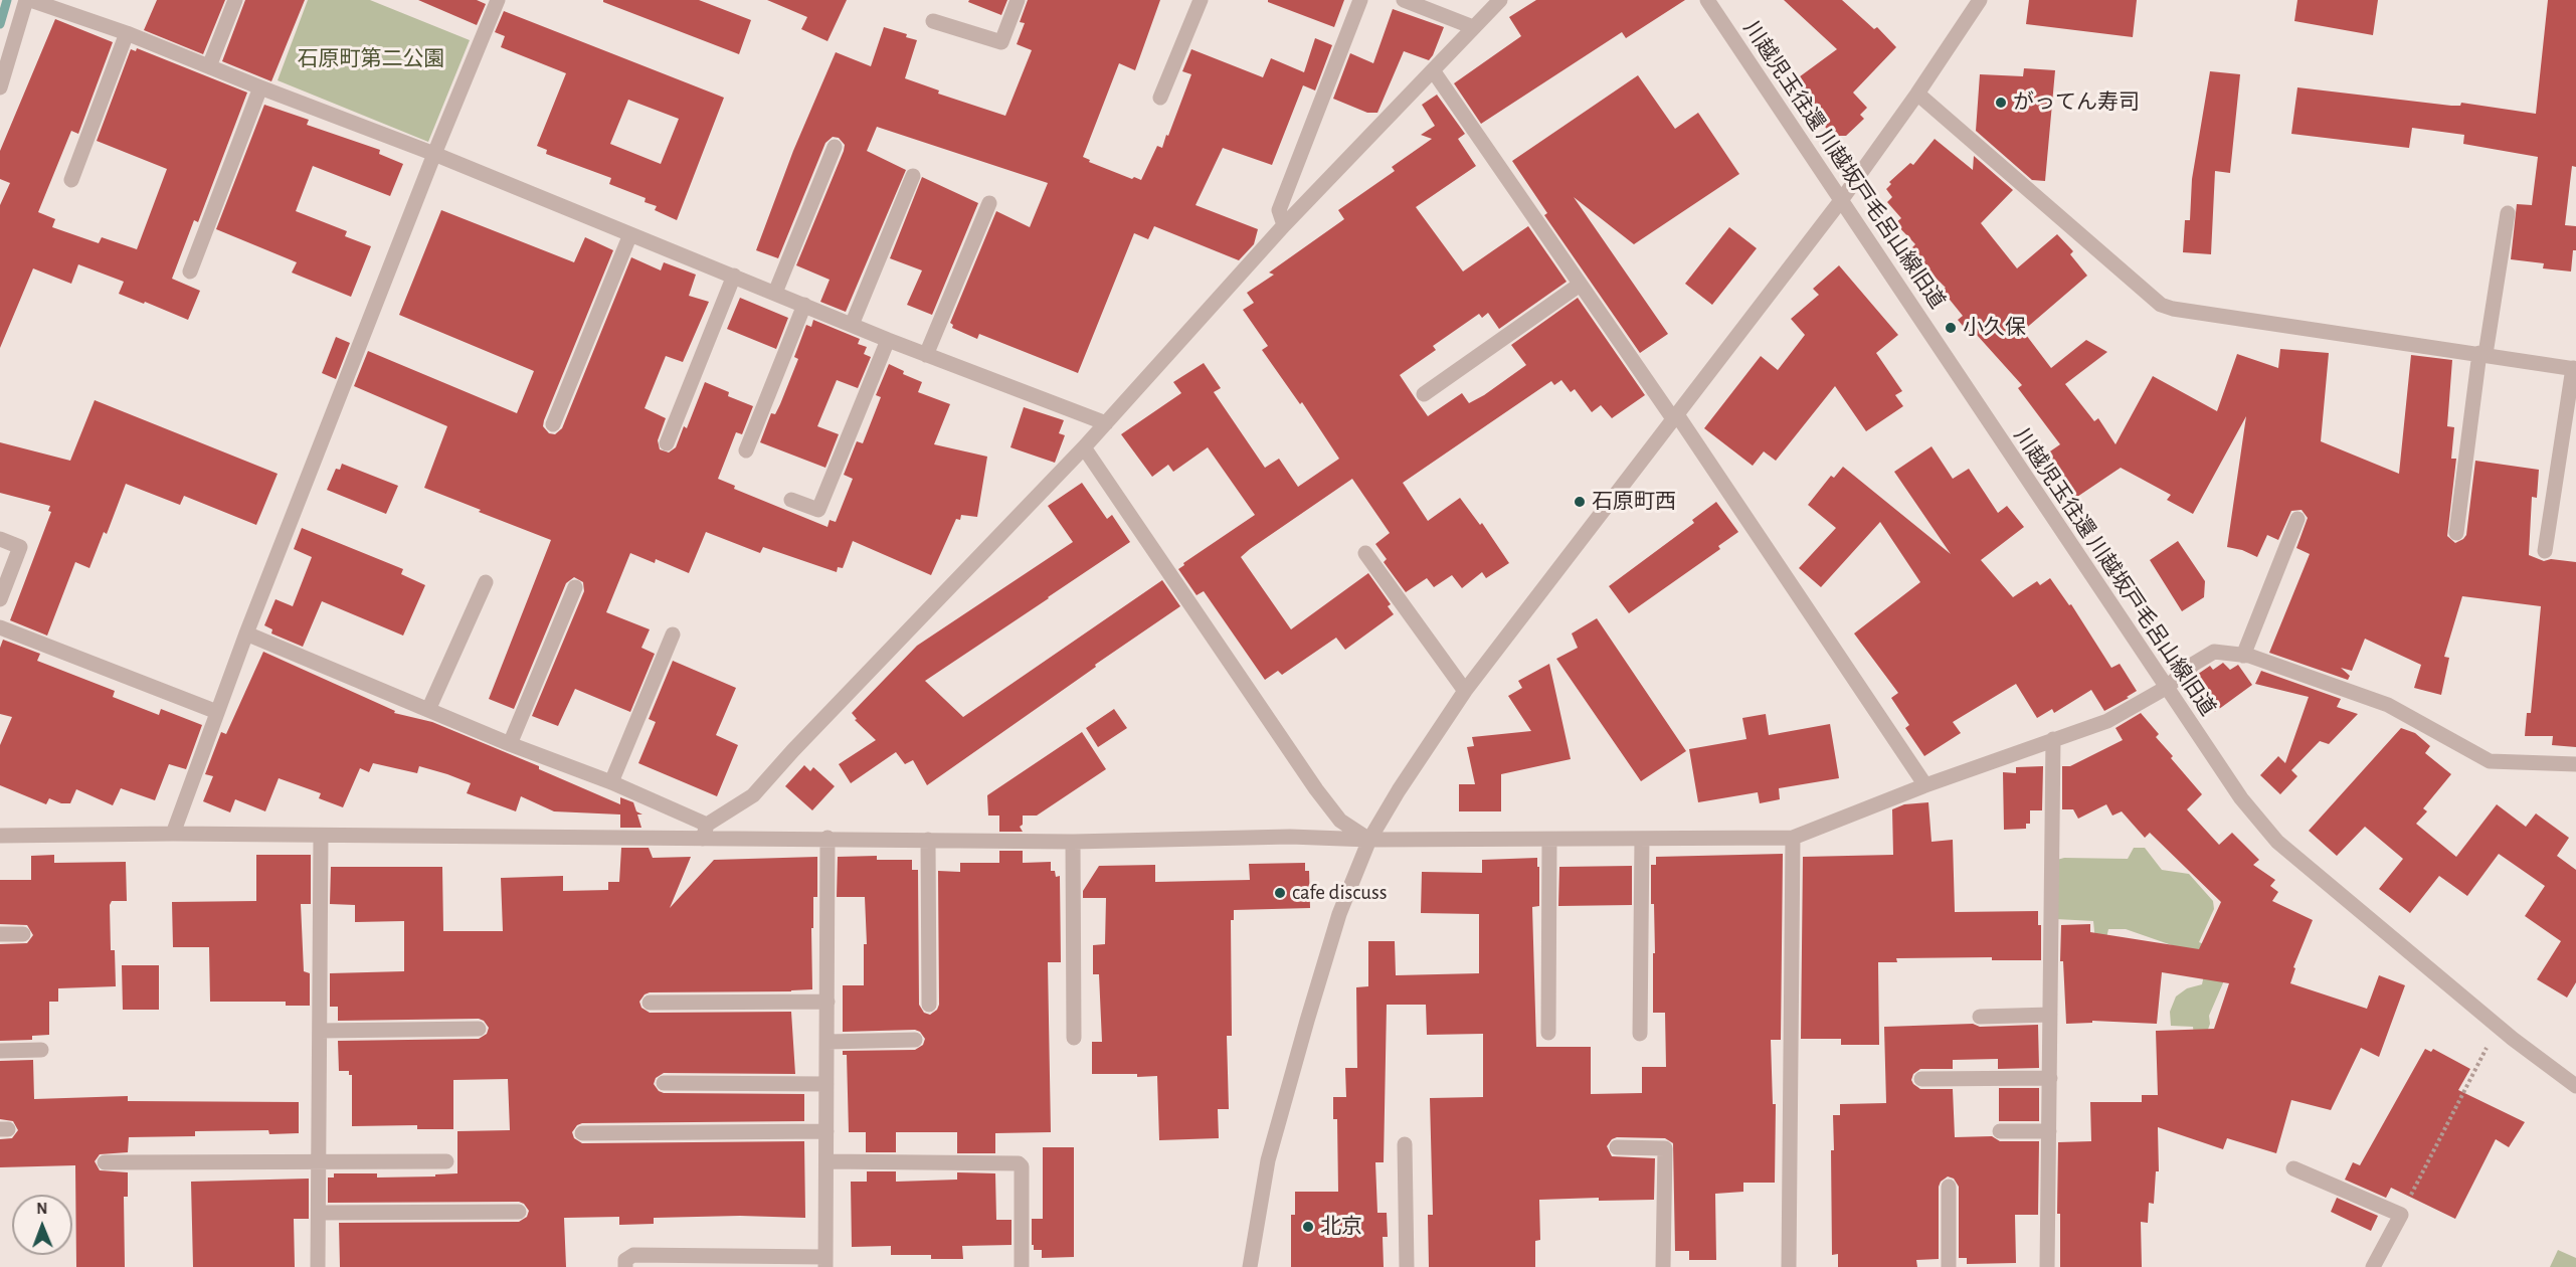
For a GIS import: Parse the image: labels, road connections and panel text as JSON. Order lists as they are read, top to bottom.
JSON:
{
  "streets": {
    "street": ["川越児玉往還 川越坂戸毛呂山線旧道"]
  },
  "parks": ["石原町第二公園"],
  "places": [
    "がってん寿司",
    "小久保",
    "石原町西",
    "cafe discuss",
    "北京"
  ],
  "north": "top"
}
